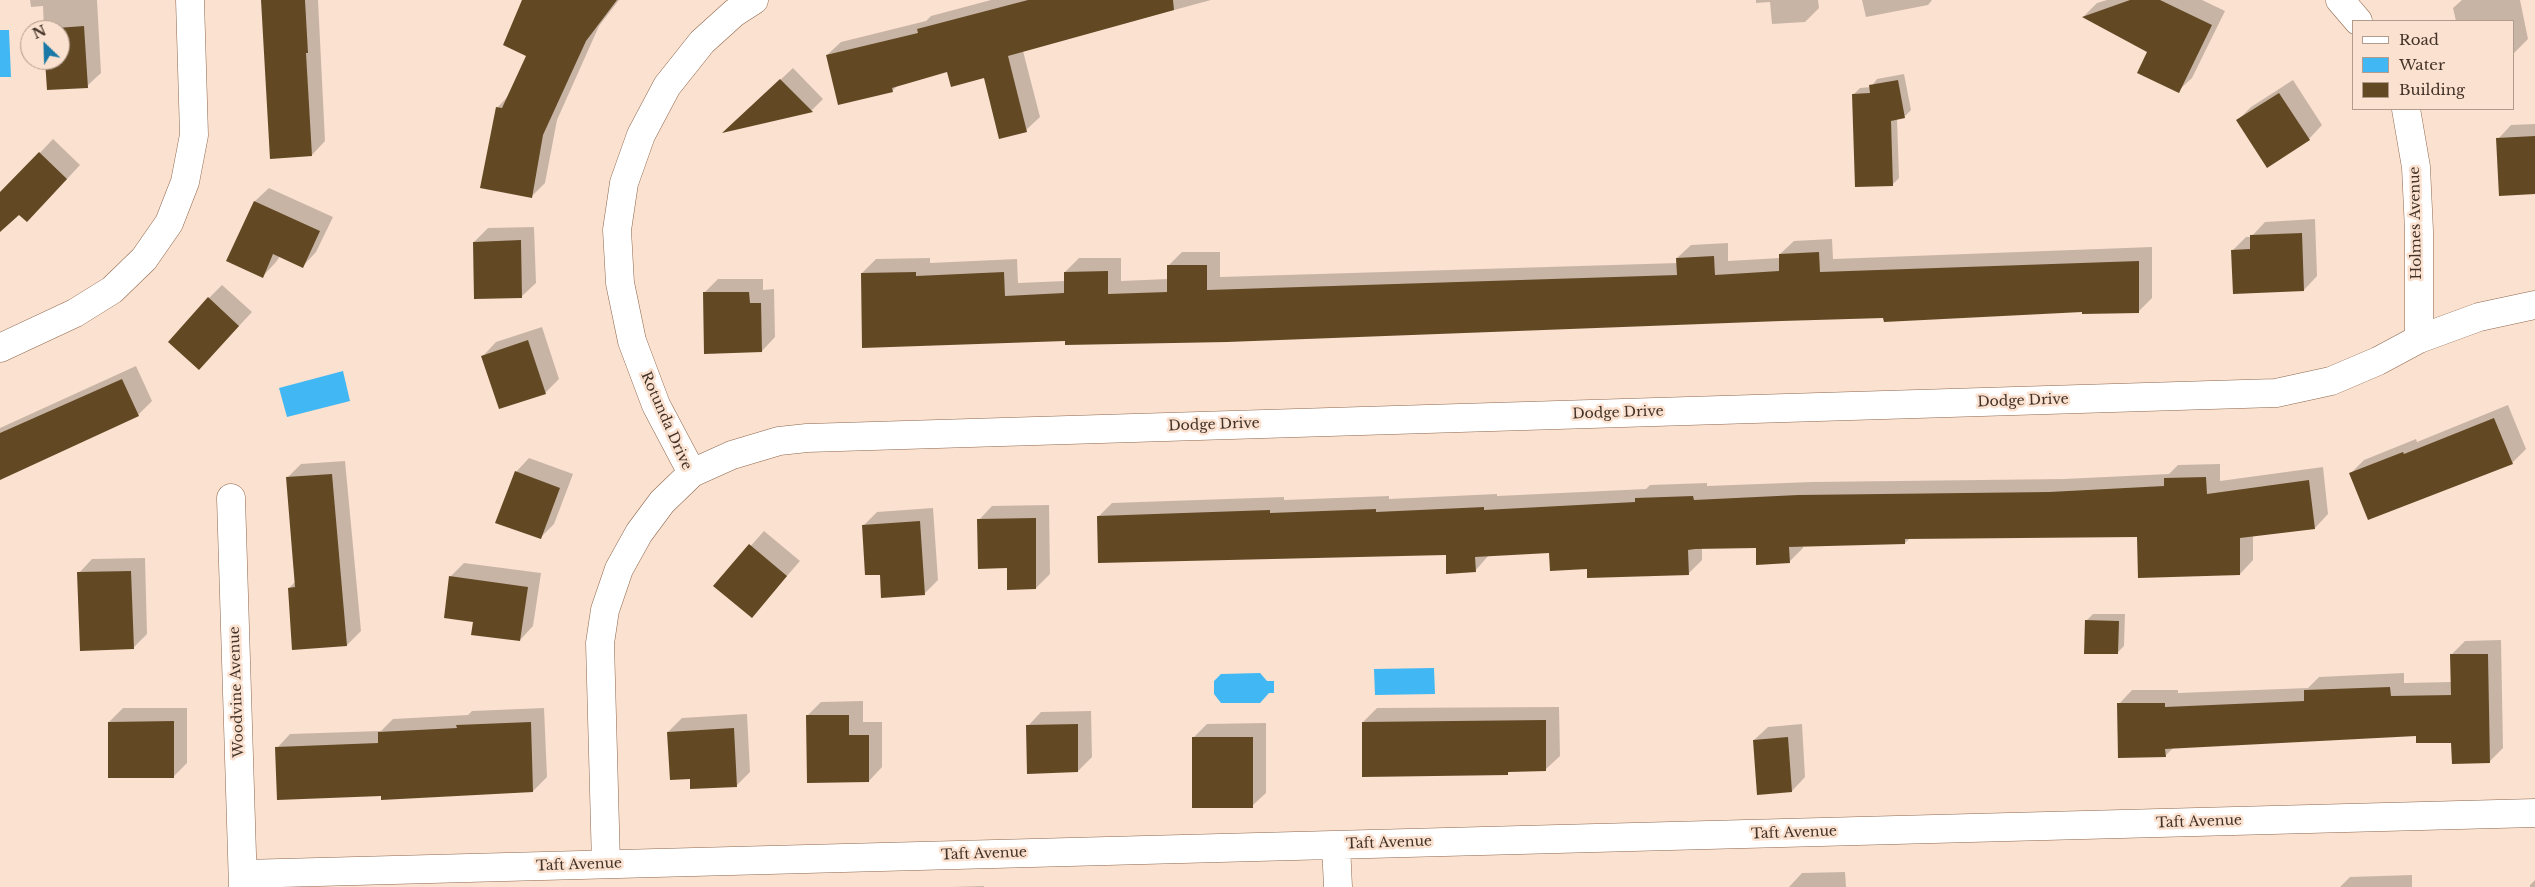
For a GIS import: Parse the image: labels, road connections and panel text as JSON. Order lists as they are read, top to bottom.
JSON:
{
  "streets": {
    "street": [
      "Holmes Avenue",
      "Dodge Drive",
      "Rotunda Drive",
      "Woodvine Avenue",
      "Taft Avenue"
    ]
  },
  "crossings": [
    ["Holmes Avenue", "Dodge Drive"],
    ["Dodge Drive", "Rotunda Drive"],
    ["Rotunda Drive", "Taft Avenue"],
    ["Woodvine Avenue", "Taft Avenue"]
  ],
  "legend": ["Road", "Water", "Building"],
  "north": "top left"
}
